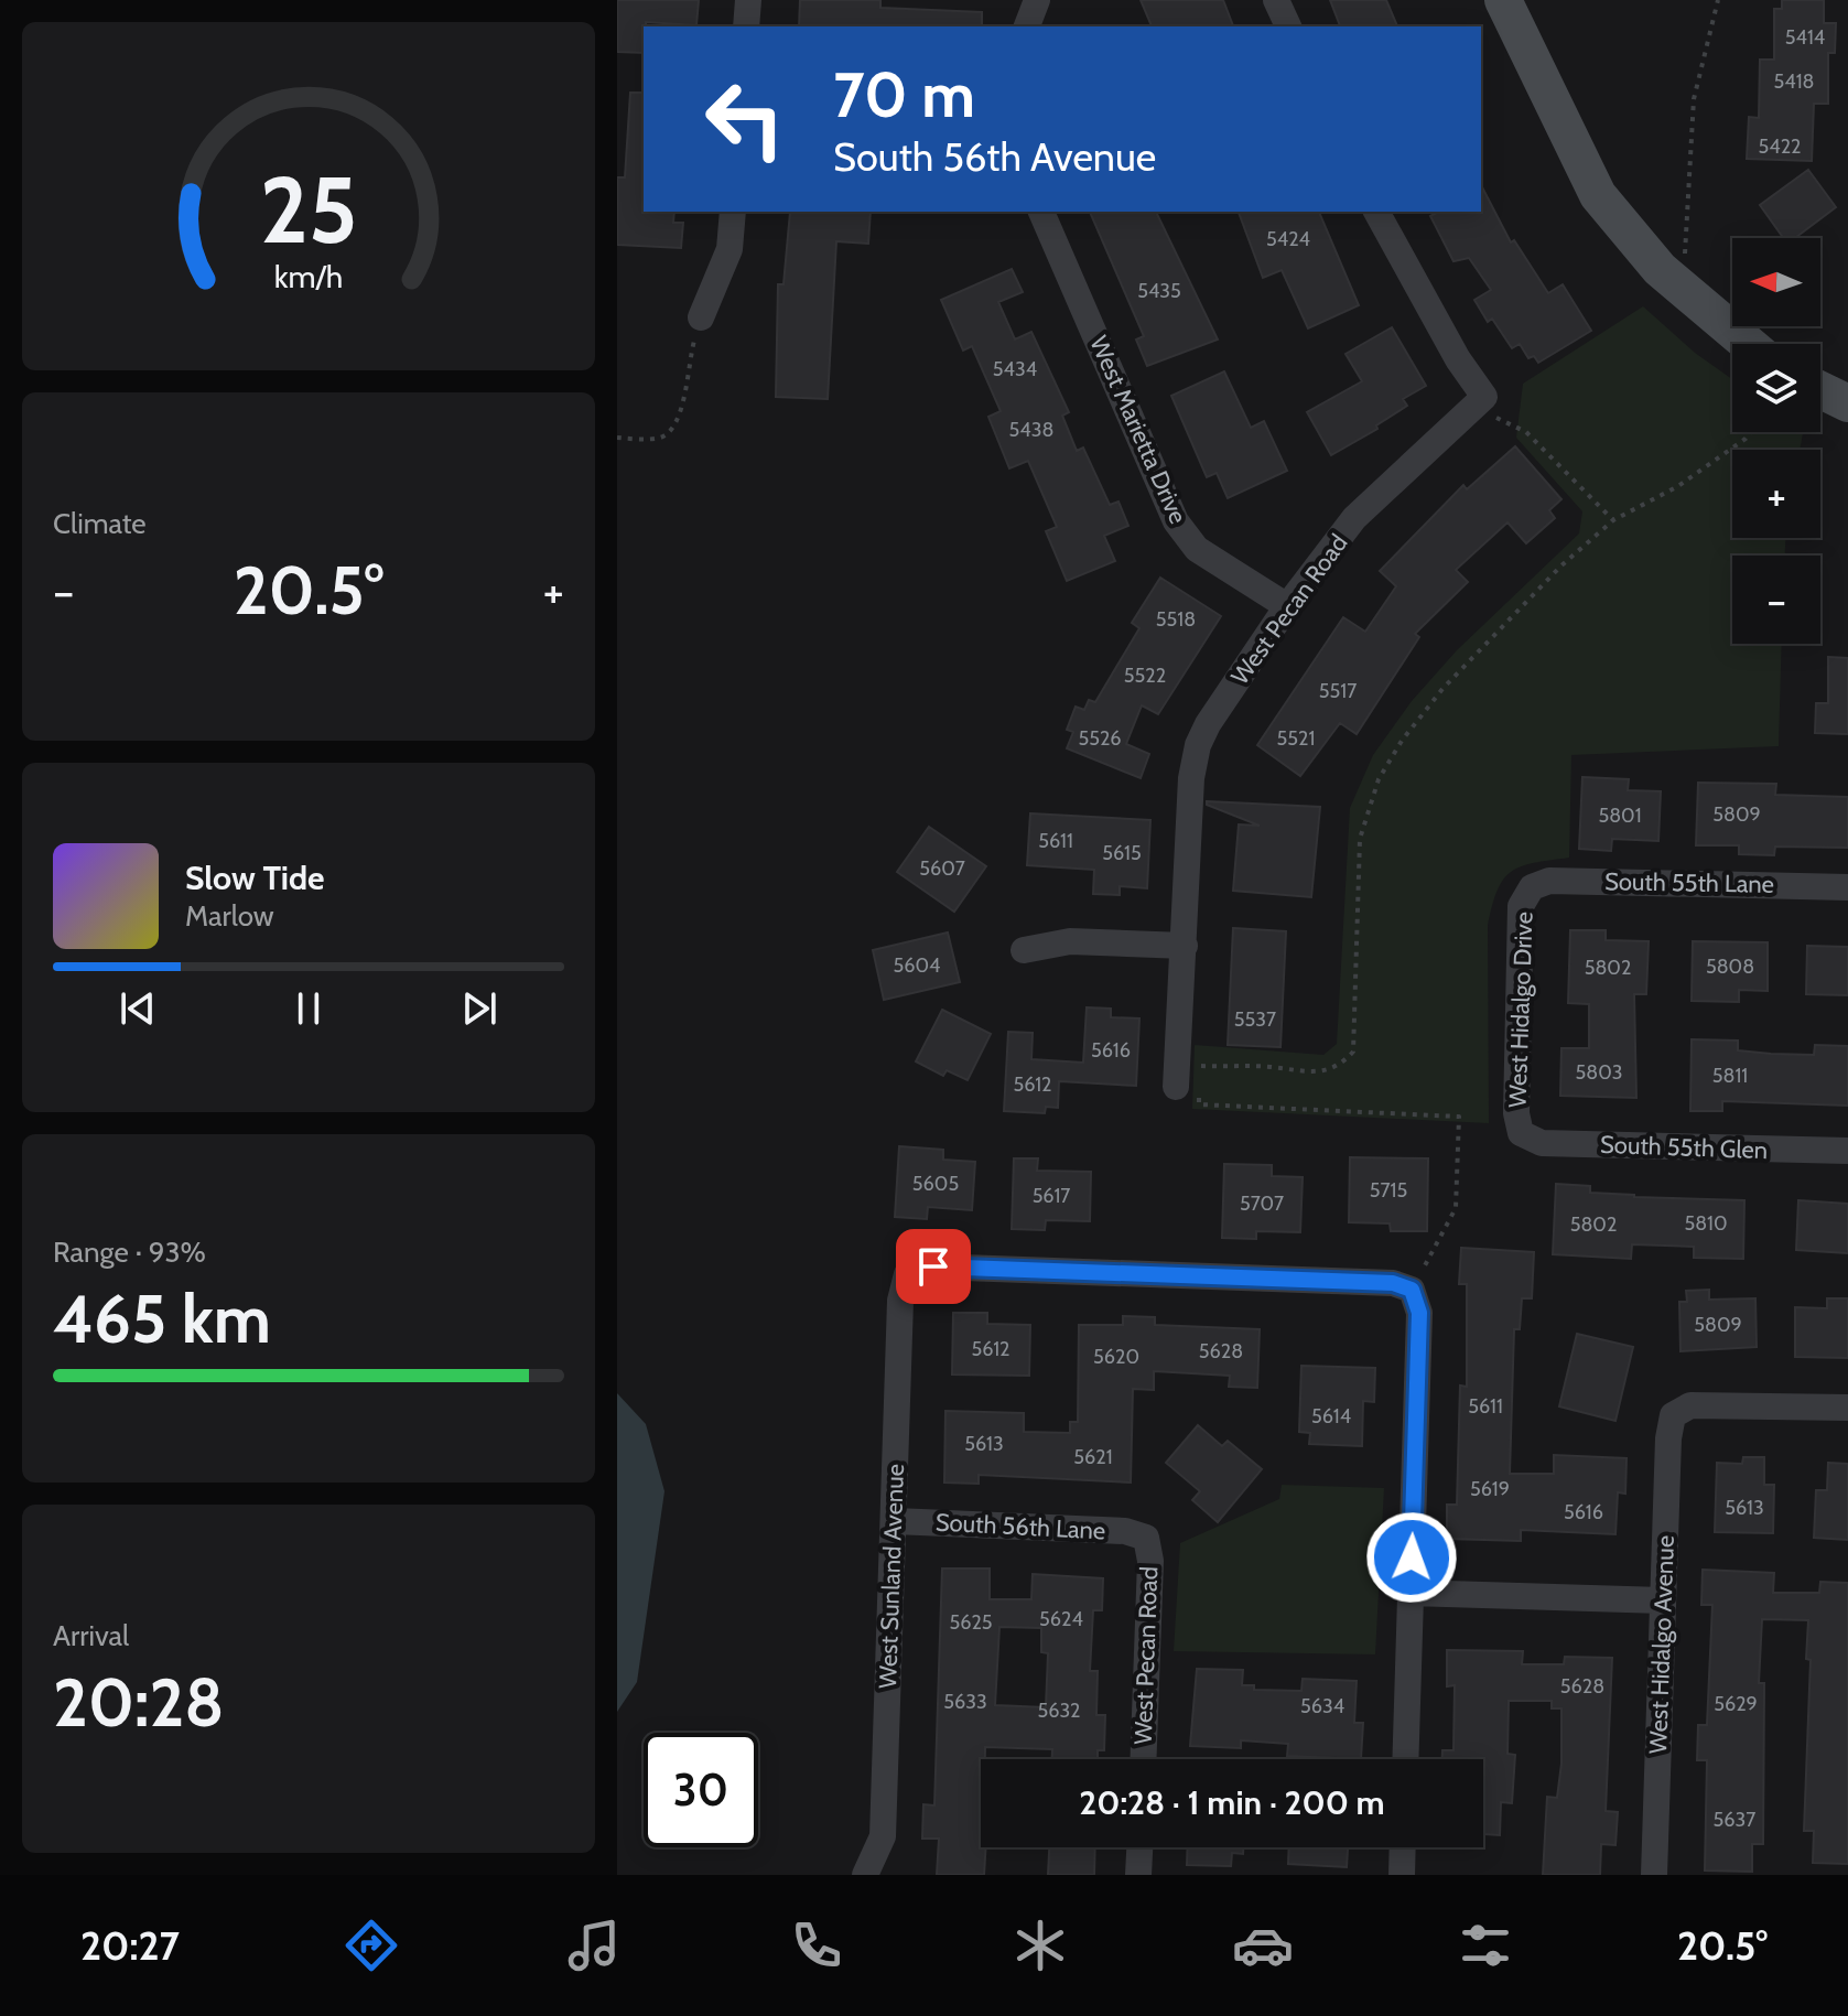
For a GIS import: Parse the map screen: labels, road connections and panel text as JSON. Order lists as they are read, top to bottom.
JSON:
{
  "streets": {
    "street": [
      "West Marietta Drive",
      "West Pecan Road",
      "South 55th Lane",
      "West Hidalgo Drive",
      "South 55th Glen",
      "South 56th Lane",
      "West Sunland Avenue",
      "West Hidalgo Avenue"
    ]
  },
  "crossings": [
    ["West Marietta Drive", "West Pecan Road"],
    ["West Pecan Road", "South 56th Lane"],
    ["South 55th Lane", "West Hidalgo Drive"],
    ["West Hidalgo Drive", "South 55th Glen"],
    ["South 56th Lane", "West Sunland Avenue"]
  ],
  "house_numbers": [
    "5414",
    "5418",
    "5422",
    "5424",
    "5435",
    "5434",
    "5438",
    "5518",
    "5522",
    "5517",
    "5526",
    "5521",
    "5809",
    "5801",
    "5611",
    "5615",
    "5607",
    "5604",
    "5808",
    "5802",
    "5537",
    "5616",
    "5803",
    "5811",
    "5612",
    "5605",
    "5715",
    "5617",
    "5707",
    "5810",
    "5802",
    "5809",
    "5612",
    "5628",
    "5620",
    "5611",
    "5614",
    "5613",
    "5621",
    "5619",
    "5613",
    "5616",
    "5624",
    "5625",
    "5628",
    "5633",
    "5629",
    "5634",
    "5632",
    "5637"
  ],
  "north": "left",
  "page": {
    "turn": ["70 m", "South 56th Avenue"],
    "map_buttons": ["+", "−"],
    "tile": [
      "Climate",
      ["Range · 93%", "465 km"],
      ["Arrival", "20:28"]
    ],
    "heat": ["−", "20.5°", "+"],
    "song": ["Slow Tide", "Marlow"],
    "limit": "30",
    "trip": "20:28 · 1 min · 200 m",
    "tabs": ["20:27", "20.5°"],
    "gauge": ["25", "km/h"]
  }
}
